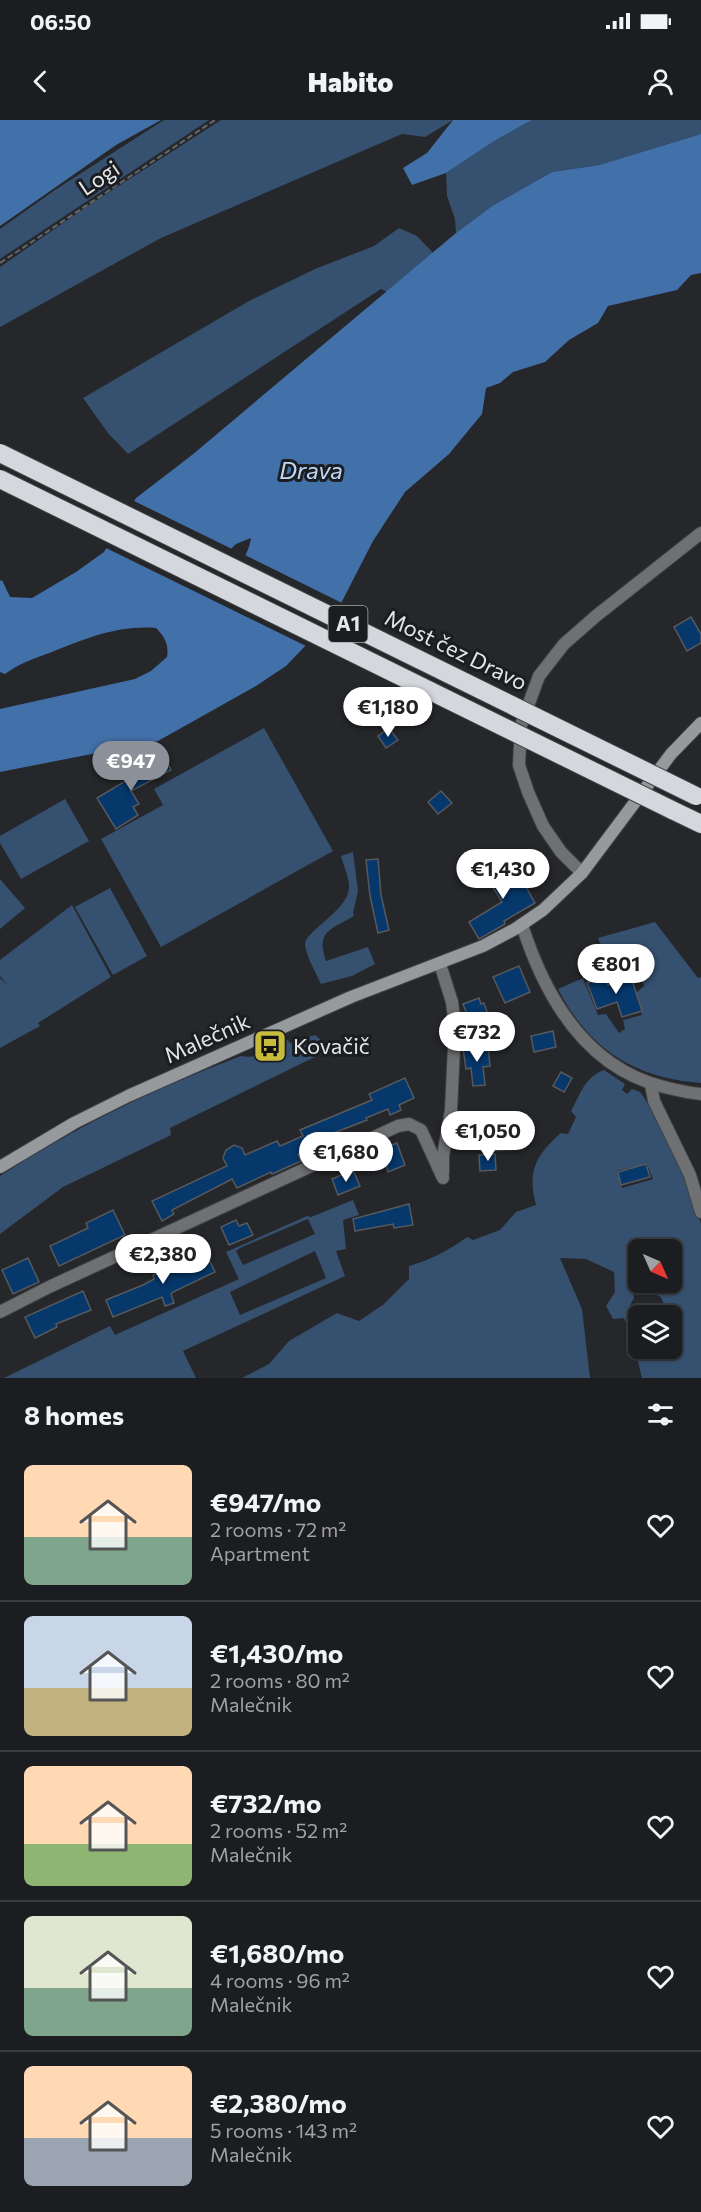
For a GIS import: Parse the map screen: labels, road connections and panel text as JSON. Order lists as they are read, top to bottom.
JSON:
{
  "streets": {
    "highway": ["A1", "Most čez Dravo"],
    "street": ["Malečnik"],
    "path": ["Logi"]
  },
  "water": ["Drava"],
  "places": {
    "bus stop": ["Kovačič"]
  },
  "north": "bottom right",
  "page": {
    "status": "06:50",
    "header": "Habito",
    "price": [
      "€1,180",
      "€947",
      "€1,430",
      "€801",
      "€732",
      "€1,050",
      "€1,680",
      "€2,380"
    ],
    "heading": "8 homes",
    "list": [
      {
        "name": "€947/mo",
        "note": "2 rooms · 72 m² · Apartment"
      },
      {
        "name": "€1,430/mo",
        "note": "2 rooms · 80 m² · Malečnik"
      },
      {
        "name": "€732/mo",
        "note": "2 rooms · 52 m² · Malečnik"
      },
      {
        "name": "€1,680/mo",
        "note": "4 rooms · 96 m² · Malečnik"
      },
      {
        "name": "€2,380/mo",
        "note": "5 rooms · 143 m² · Malečnik"
      }
    ]
  }
}
